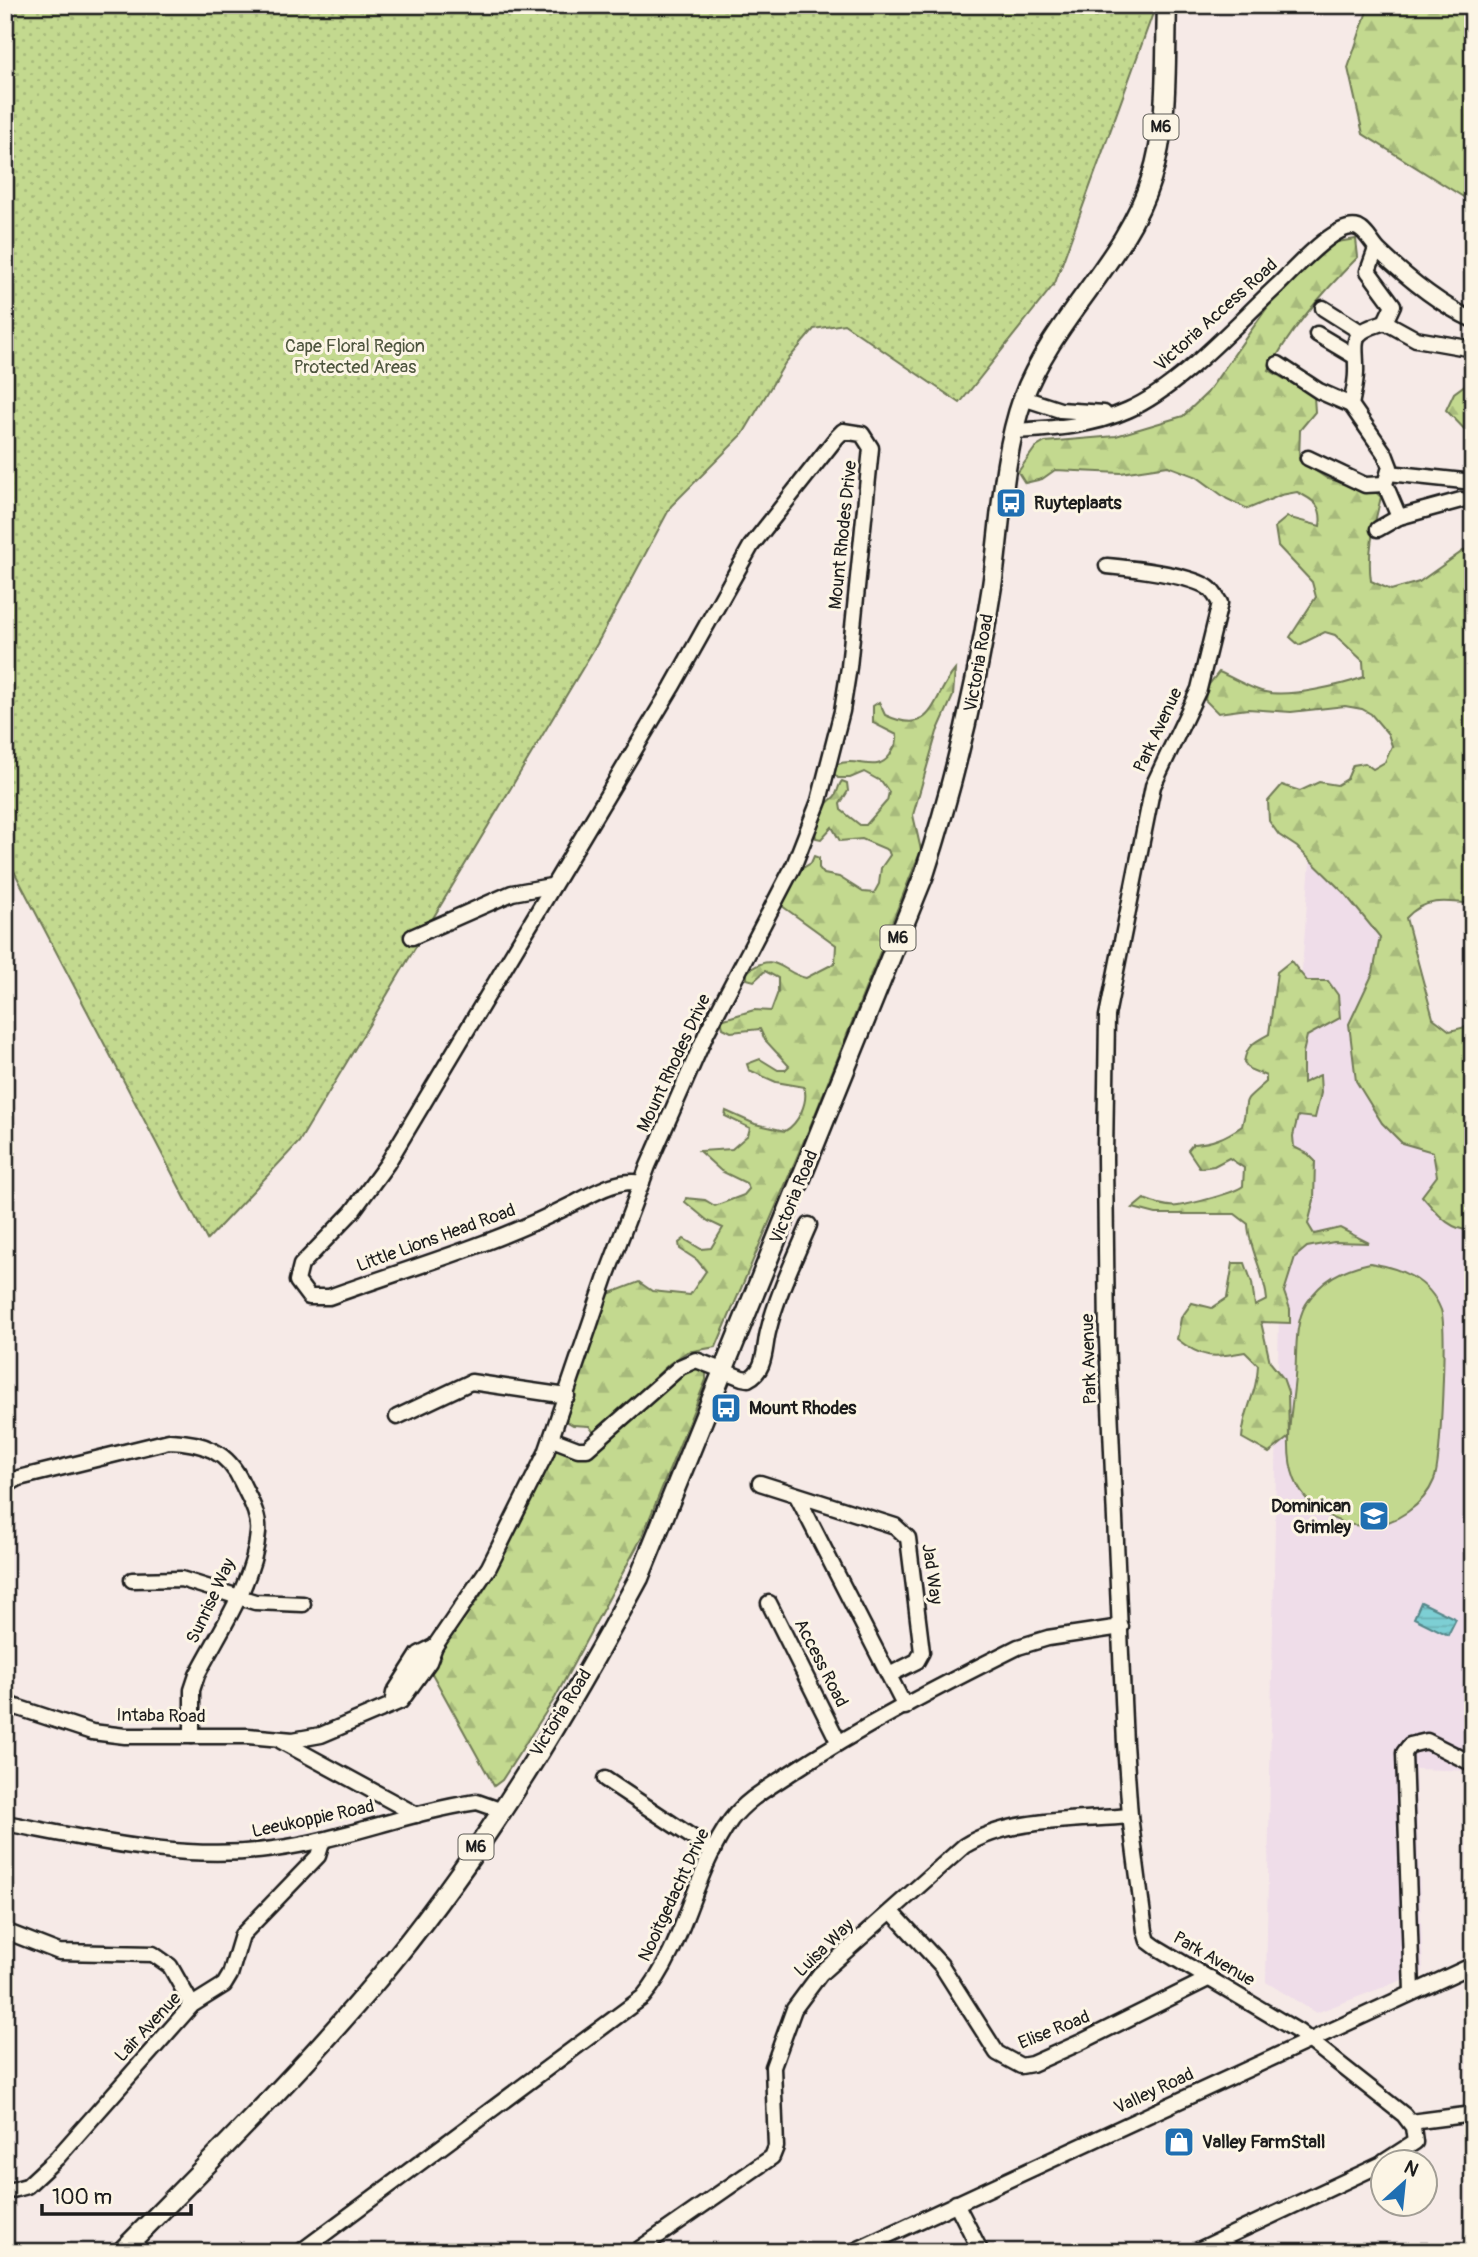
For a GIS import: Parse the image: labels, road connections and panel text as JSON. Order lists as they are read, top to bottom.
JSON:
{
  "streets": {
    "main road": ["M6", "Victoria Road"],
    "street": [
      "Victoria Access Road",
      "Mount Rhodes Drive",
      "Park Avenue",
      "Little Lions Head Road",
      "Jad Way",
      "Sunrise Way",
      "Access Road",
      "Intaba Road",
      "Leeukoppie Road",
      "Nooitgedacht Drive",
      "Luisa Way",
      "Lair Avenue",
      "Elise Road",
      "Valley Road"
    ]
  },
  "crossings": [
    ["Victoria Access Road", "Victoria Road"],
    ["Mount Rhodes Drive", "Little Lions Head Road"],
    ["Mount Rhodes Drive", "Intaba Road"],
    ["Victoria Road", "Leeukoppie Road"],
    ["Park Avenue", "Nooitgedacht Drive"],
    ["Park Avenue", "Luisa Way"],
    ["Park Avenue", "Elise Road"],
    ["Park Avenue", "Valley Road"],
    ["Sunrise Way", "Intaba Road"],
    ["Access Road", "Nooitgedacht Drive"],
    ["Intaba Road", "Leeukoppie Road"],
    ["Leeukoppie Road", "Lair Avenue"],
    ["Luisa Way", "Elise Road"]
  ],
  "parks": ["Cape Floral Region Protected Areas"],
  "places": {
    "bus stop": ["Ruyteplaats", "Mount Rhodes"],
    "school or university": ["Dominican Grimley"],
    "shop": ["Valley FarmStall"]
  },
  "scale_bar": "100 m",
  "north": "top right"
}
